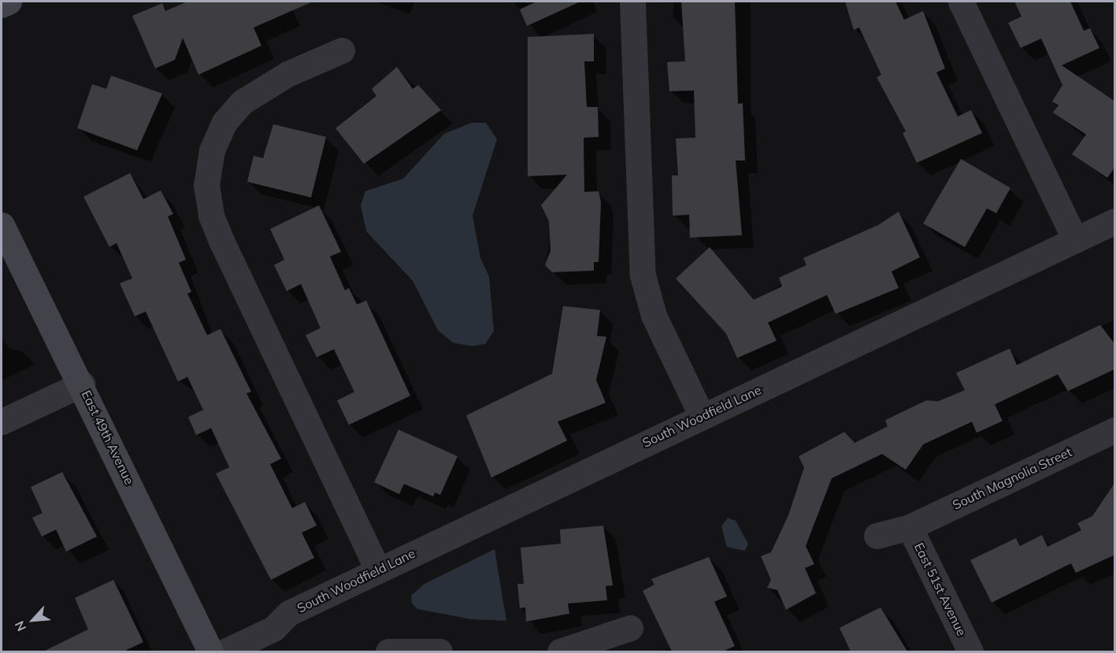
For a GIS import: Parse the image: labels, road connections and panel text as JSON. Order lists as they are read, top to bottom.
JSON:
{
  "streets": {
    "street": [
      "South Woodfield Lane",
      "East 49th Avenue",
      "South Magnolia Street",
      "East 51st Avenue"
    ]
  },
  "crossings": [
    ["South Woodfield Lane", "East 49th Avenue"],
    ["South Magnolia Street", "East 51st Avenue"]
  ],
  "north": "bottom left"
}
